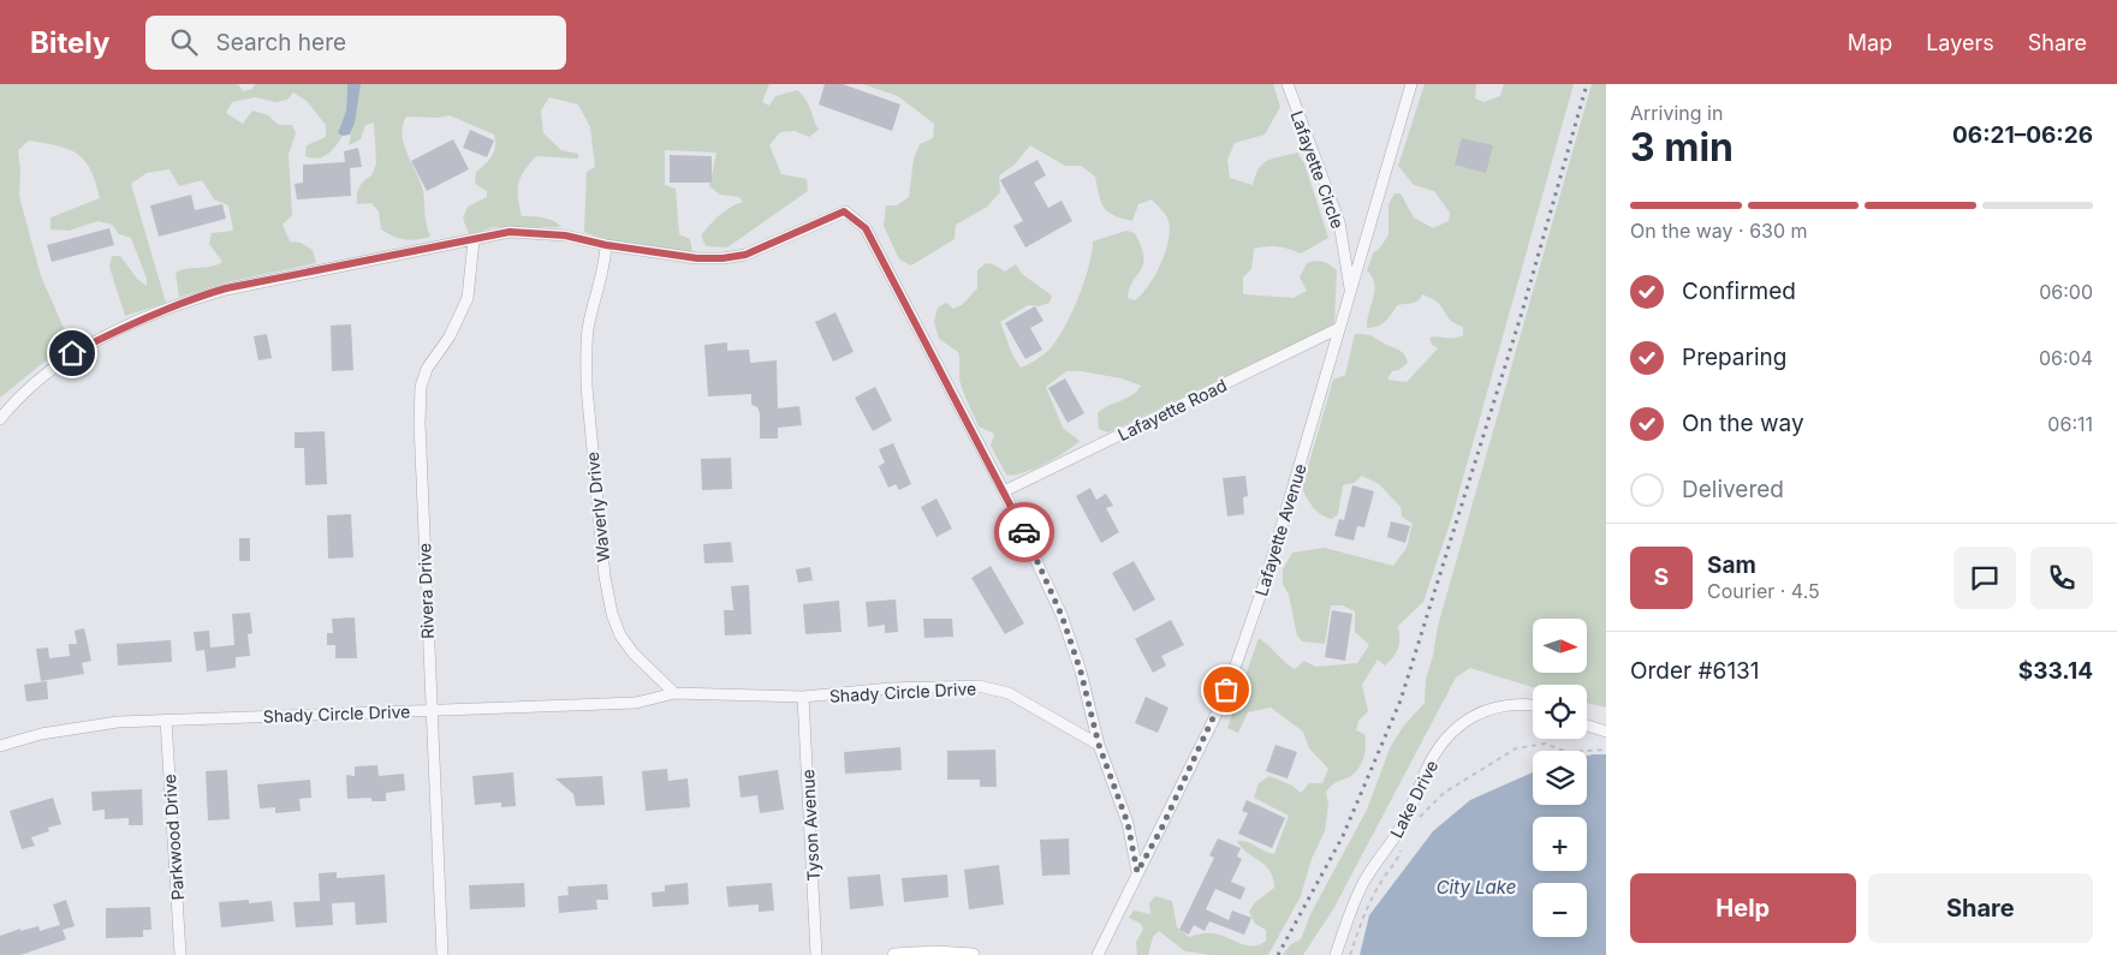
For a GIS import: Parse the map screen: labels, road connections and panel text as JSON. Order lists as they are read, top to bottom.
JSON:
{
  "streets": {
    "street": [
      "Lafayette Circle",
      "Lafayette Road",
      "Waverly Drive",
      "Lafayette Avenue",
      "Rivera Drive",
      "Shady Circle Drive",
      "Lake Drive",
      "Tyson Avenue",
      "Parkwood Drive"
    ]
  },
  "crossings": [
    ["Lafayette Circle", "Lafayette Avenue"],
    ["Lafayette Road", "Lafayette Avenue"],
    ["Waverly Drive", "Shady Circle Drive"],
    ["Rivera Drive", "Shady Circle Drive"],
    ["Shady Circle Drive", "Tyson Avenue"],
    ["Shady Circle Drive", "Parkwood Drive"]
  ],
  "water": ["City Lake"],
  "north": "right",
  "page": {
    "header": "Bitely",
    "search": "Search here",
    "nav": ["Map", "Layers", "Share"],
    "heading": ["3 min", "Arriving in", "06:21–06:26"],
    "panel": [
      "Sam",
      "Courier · 4.5",
      "Order #6131",
      "$33.14"
    ],
    "bar": "On the way · 630 m",
    "list": [
      ["Confirmed", "06:00"],
      ["Preparing", "06:04"],
      ["On the way", "06:11"],
      "Delivered"
    ],
    "round": "S",
    "map_buttons": ["+", "−"],
    "buttons": ["Help", "Share"]
  }
}
